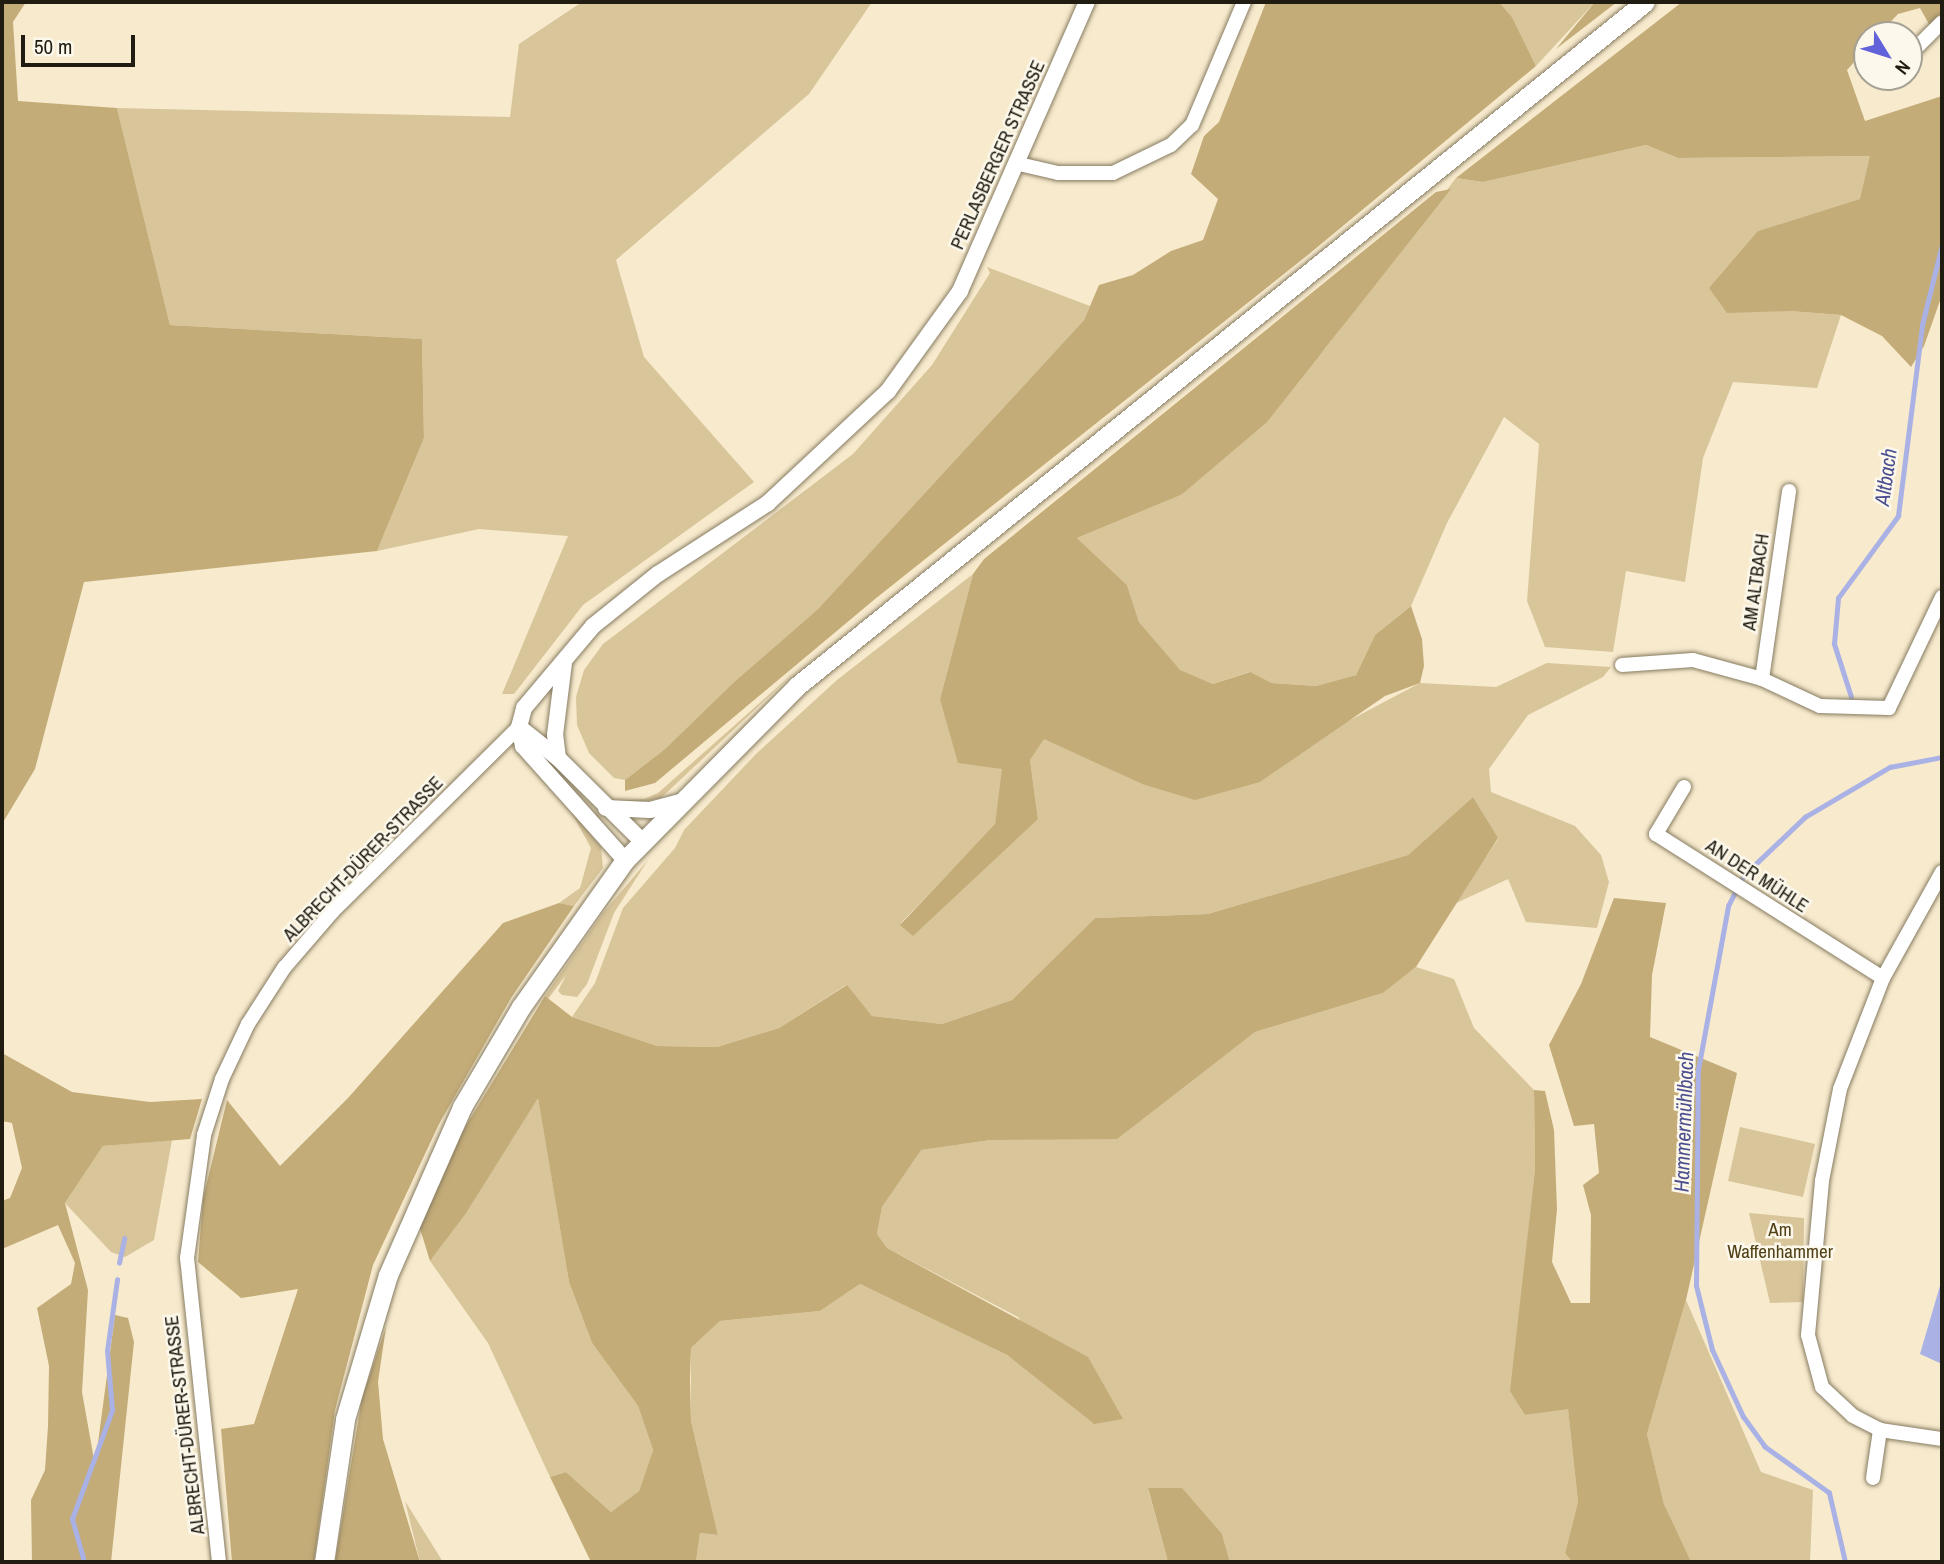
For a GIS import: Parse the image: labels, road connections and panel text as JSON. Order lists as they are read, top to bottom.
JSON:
{
  "streets": {
    "street": [
      "PERLASBERGER STRASSE",
      "AM ALTBACH",
      "ALBRECHT-DÜRER-STRASSE",
      "AN DER MÜHLE"
    ]
  },
  "crossings": [
    ["PERLASBERGER STRASSE", "ALBRECHT-DÜRER-STRASSE"]
  ],
  "water": ["Altbach", "Hammermühlbach"],
  "parks": ["Am Waffenhammer"],
  "scale_bar": "50 m",
  "north": "bottom right"
}
